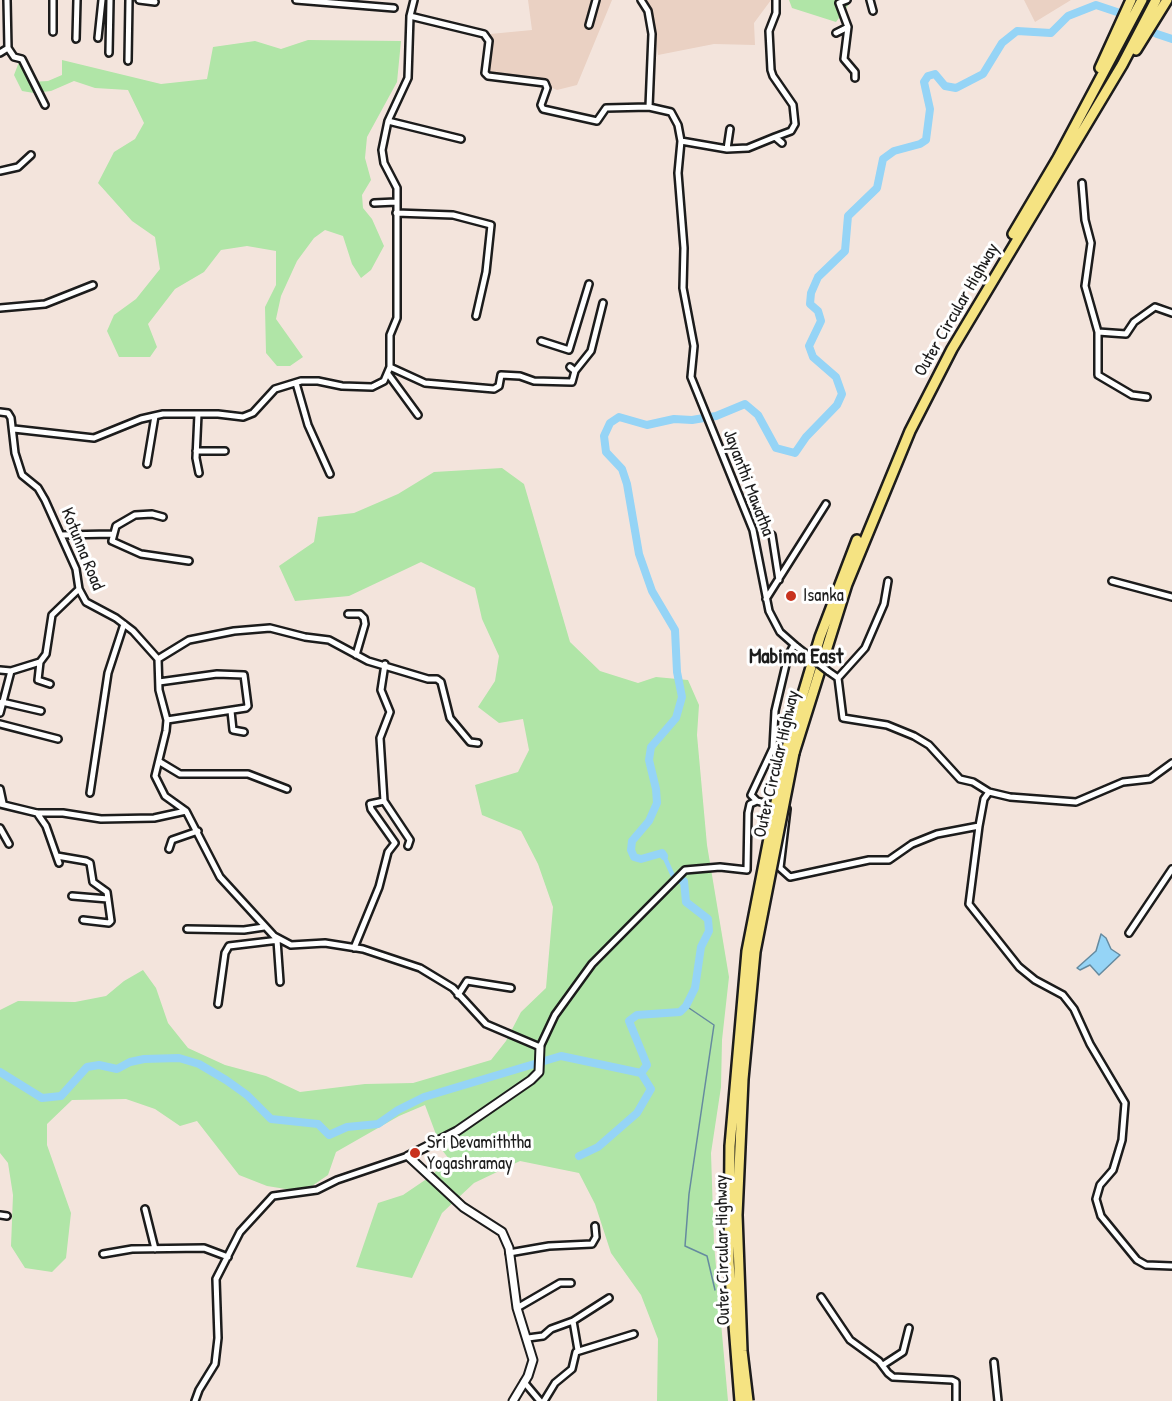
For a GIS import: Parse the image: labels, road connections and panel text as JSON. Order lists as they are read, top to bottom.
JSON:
{
  "streets": {
    "highway": ["Outer Circular Highway"],
    "street": ["Jayanthi Mawatha", "Kotunna Road"]
  },
  "districts": ["Mabima East"],
  "places": ["Isanka", "Sri Devamiththa Yogashramay"]
}
